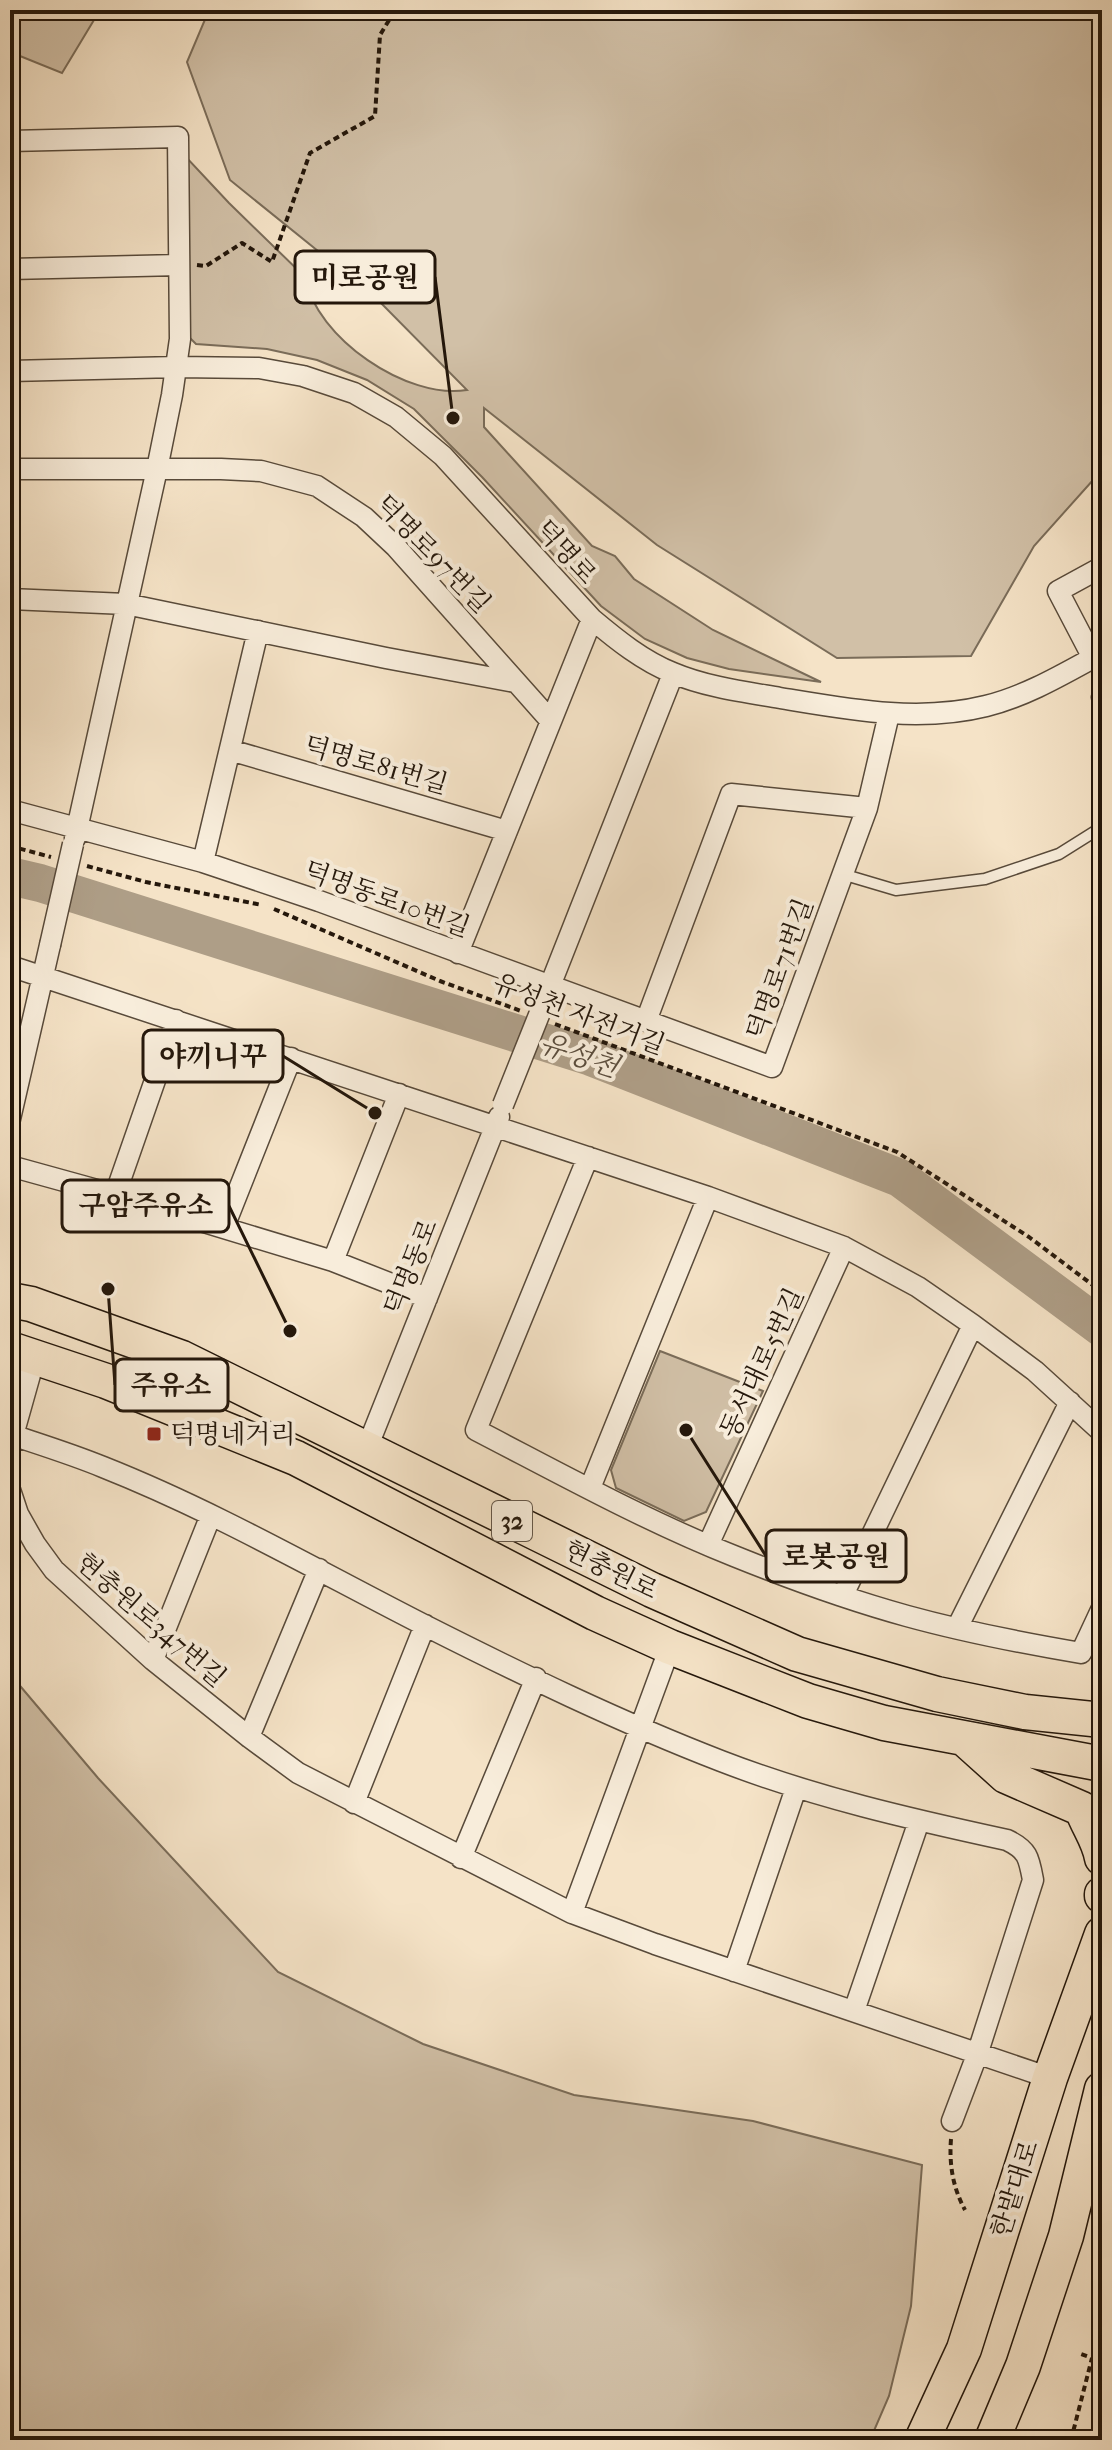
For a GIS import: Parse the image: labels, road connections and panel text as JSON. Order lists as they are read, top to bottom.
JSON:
{
  "streets": {
    "main road": ["32", "현충원로", "한밭대로"],
    "street": [
      "덕명로",
      "덕명로97번길",
      "덕명로81번길",
      "덕명동로10번길",
      "덕명로71번길",
      "덕명동로",
      "동서대로5번길",
      "현충원로347번길"
    ],
    "path": ["유성천 자전거길"]
  },
  "crossings": [
    ["덕명로", "덕명로71번길"],
    ["덕명동로10번길", "덕명로71번길"],
    ["덕명동로10번길", "덕명동로"],
    ["덕명로71번길", "덕명동로"],
    ["덕명동로", "현충원로"],
    ["현충원로347번길", "한밭대로"]
  ],
  "water": ["유성천"],
  "places": {
    "other": [
      "미로공원",
      "야끼니꾸",
      "주유소",
      "구암주유소",
      "로봇공원"
    ],
    "transit": ["덕명네거리"]
  }
}
